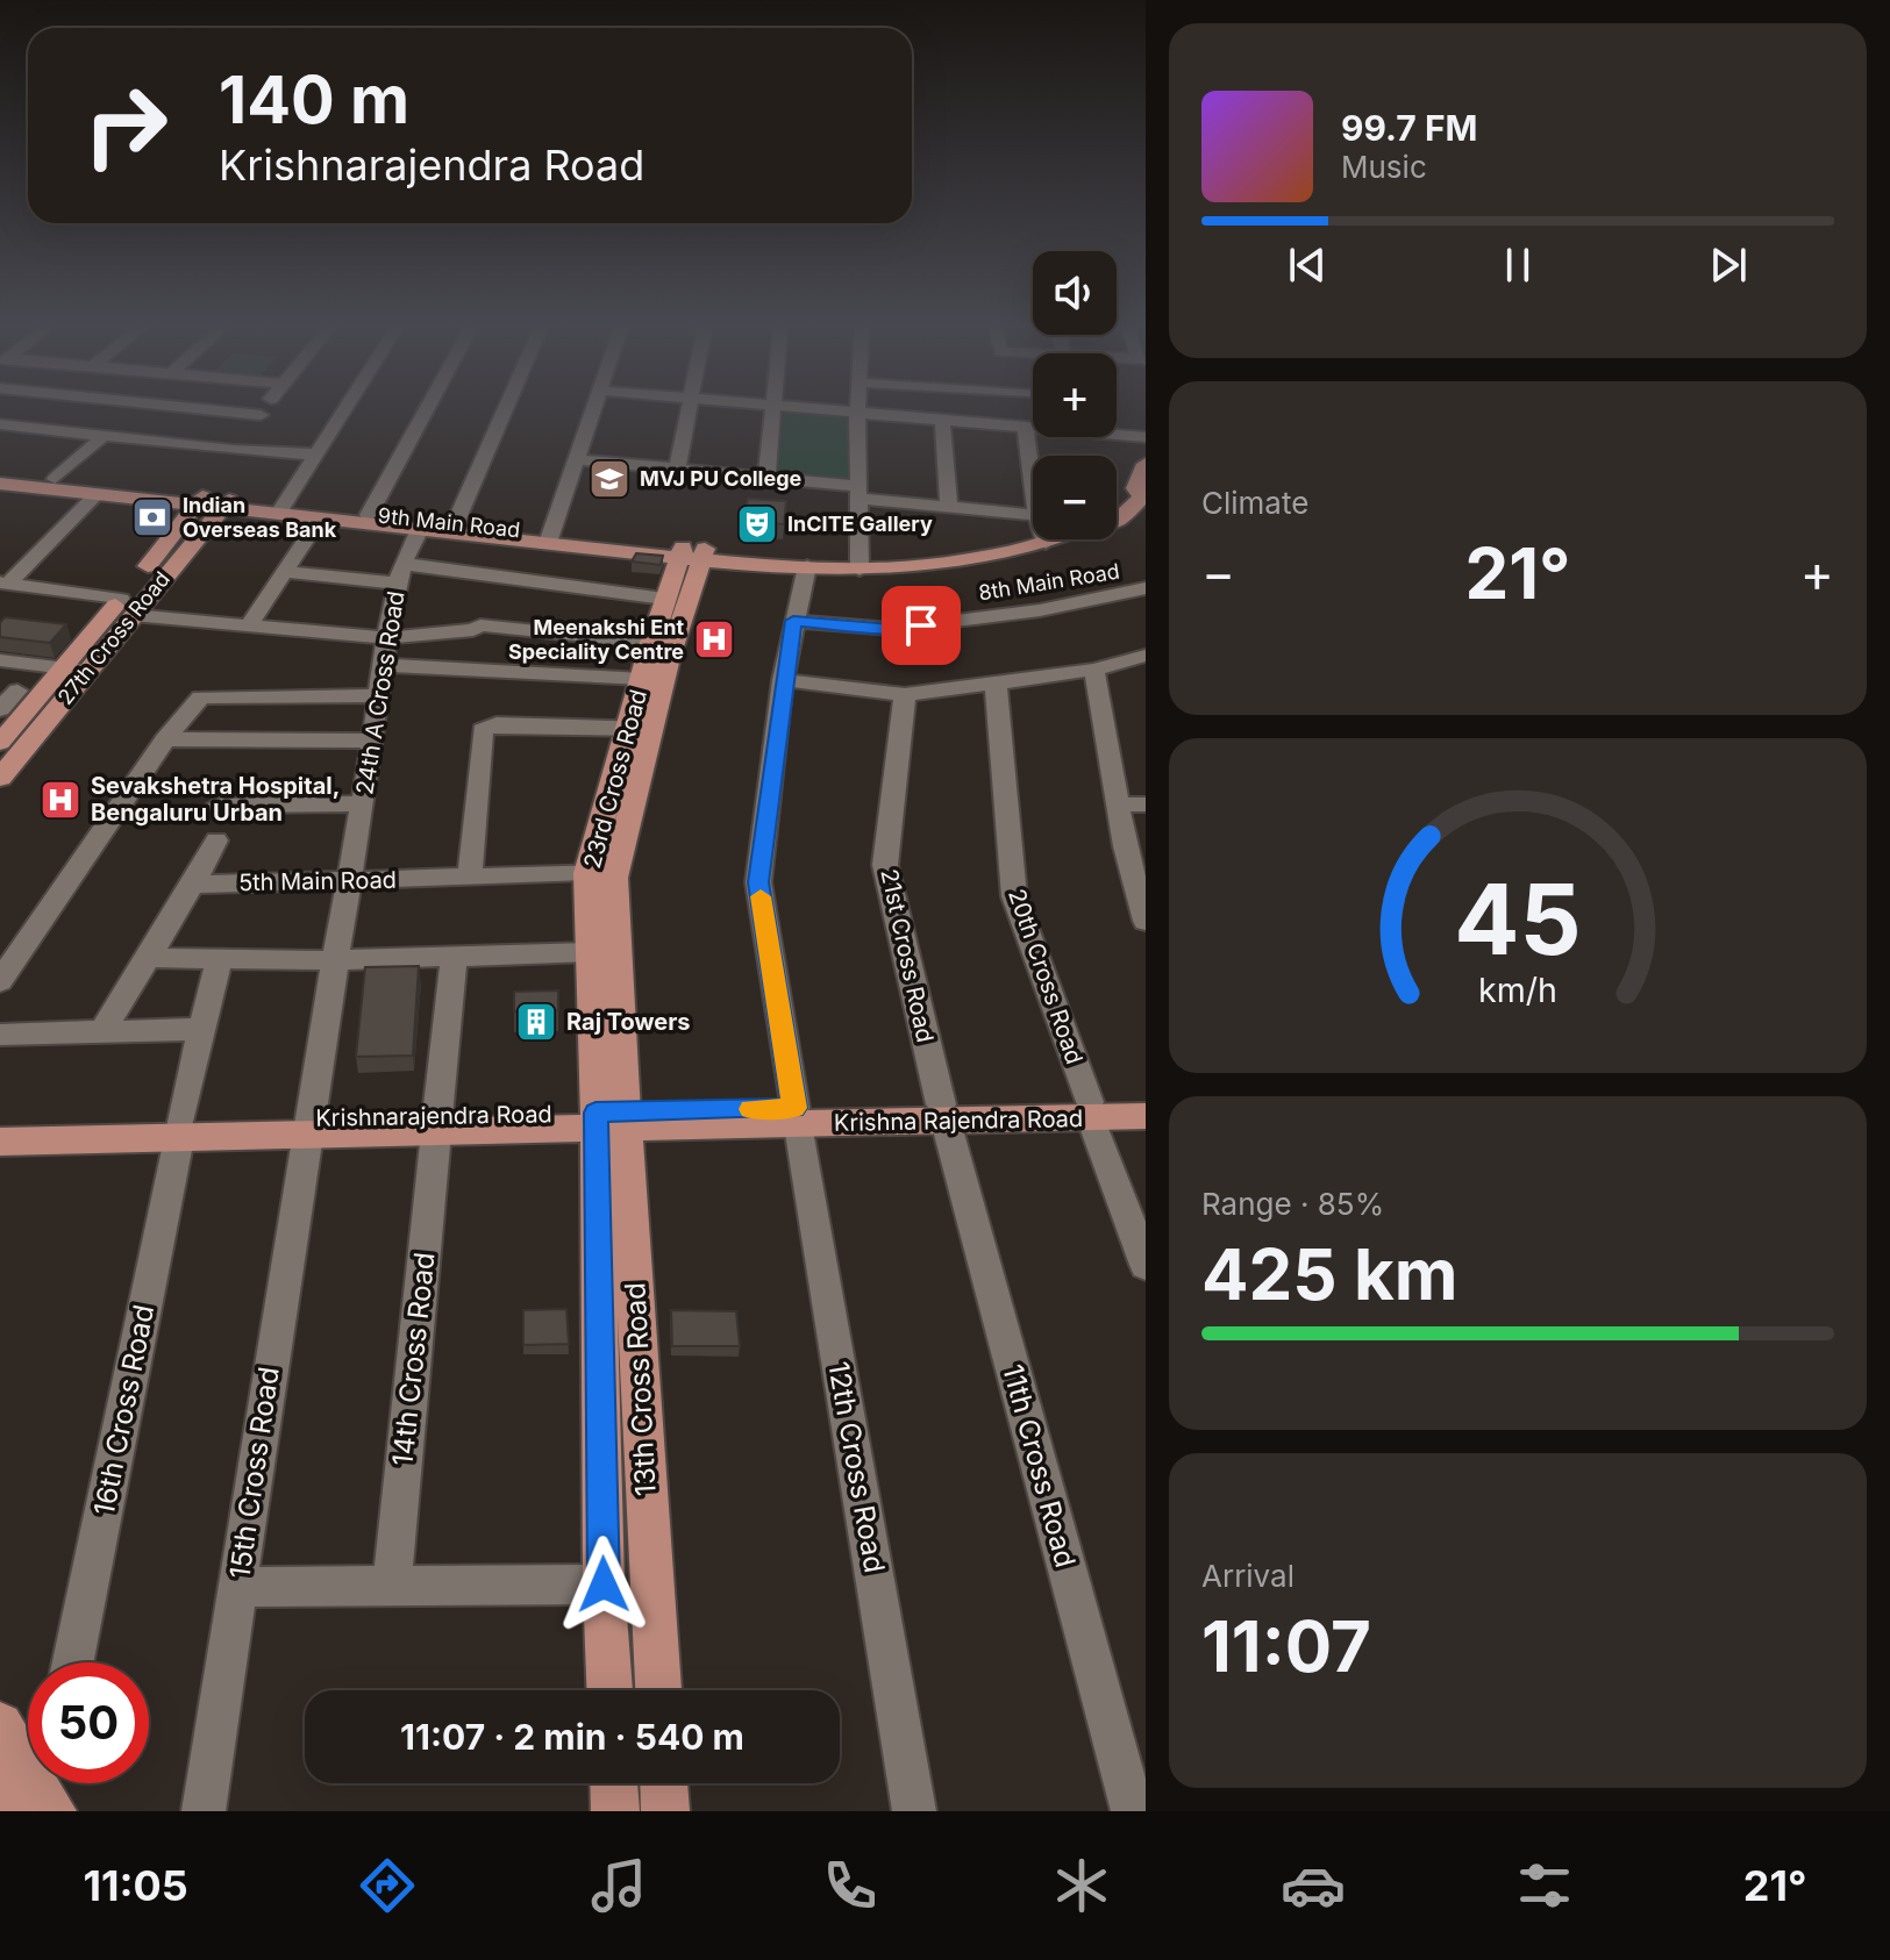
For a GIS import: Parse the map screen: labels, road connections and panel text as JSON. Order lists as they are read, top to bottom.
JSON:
{
  "streets": {
    "main road": [
      "9th Main Road",
      "27th Cross Road",
      "23rd Cross Road",
      "Krishnarajendra Road",
      "Krishna Rajendra Road",
      "13th Cross Road"
    ],
    "street": [
      "8th Main Road",
      "24th A Cross Road",
      "5th Main Road",
      "21st Cross Road",
      "20th Cross Road",
      "14th Cross Road",
      "16th Cross Road",
      "11th Cross Road",
      "12th Cross Road",
      "15th Cross Road"
    ]
  },
  "crossings": [
    ["9th Main Road", "27th Cross Road"],
    ["9th Main Road", "24th A Cross Road"],
    ["9th Main Road", "23rd Cross Road"],
    ["9th Main Road", "12th Cross Road"],
    ["8th Main Road", "12th Cross Road"],
    ["24th A Cross Road", "5th Main Road"],
    ["24th A Cross Road", "Krishnarajendra Road"],
    ["24th A Cross Road", "15th Cross Road"],
    ["23rd Cross Road", "5th Main Road"],
    ["23rd Cross Road", "Krishna Rajendra Road"],
    ["23rd Cross Road", "13th Cross Road"],
    ["21st Cross Road", "Krishna Rajendra Road"],
    ["21st Cross Road", "11th Cross Road"],
    ["20th Cross Road", "Krishna Rajendra Road"],
    ["Krishnarajendra Road", "Krishna Rajendra Road"],
    ["Krishnarajendra Road", "14th Cross Road"],
    ["Krishnarajendra Road", "16th Cross Road"],
    ["Krishnarajendra Road", "15th Cross Road"],
    ["Krishna Rajendra Road", "14th Cross Road"],
    ["Krishna Rajendra Road", "13th Cross Road"],
    ["Krishna Rajendra Road", "11th Cross Road"],
    ["Krishna Rajendra Road", "12th Cross Road"]
  ],
  "places": {
    "school or university": ["MVJ PU College"],
    "bank": ["Indian Overseas Bank"],
    "theatre": ["InCITE Gallery"],
    "hospital": ["Meenakshi Ent Speciality Centre", "Sevakshetra Hospital, Bengaluru Urban"],
    "building": ["Raj Towers"]
  },
  "page": {
    "turn": ["140 m", "Krishnarajendra Road"],
    "song": ["99.7 FM", "Music"],
    "map_buttons": ["+", "−"],
    "tile": [
      "Climate",
      ["Range · 85%", "425 km"],
      ["Arrival", "11:07"]
    ],
    "heat": ["−", "21°", "+"],
    "limit": "50",
    "trip": "11:07 · 2 min · 540 m",
    "tabs": ["11:05", "21°"],
    "gauge": ["45", "km/h"]
  }
}
